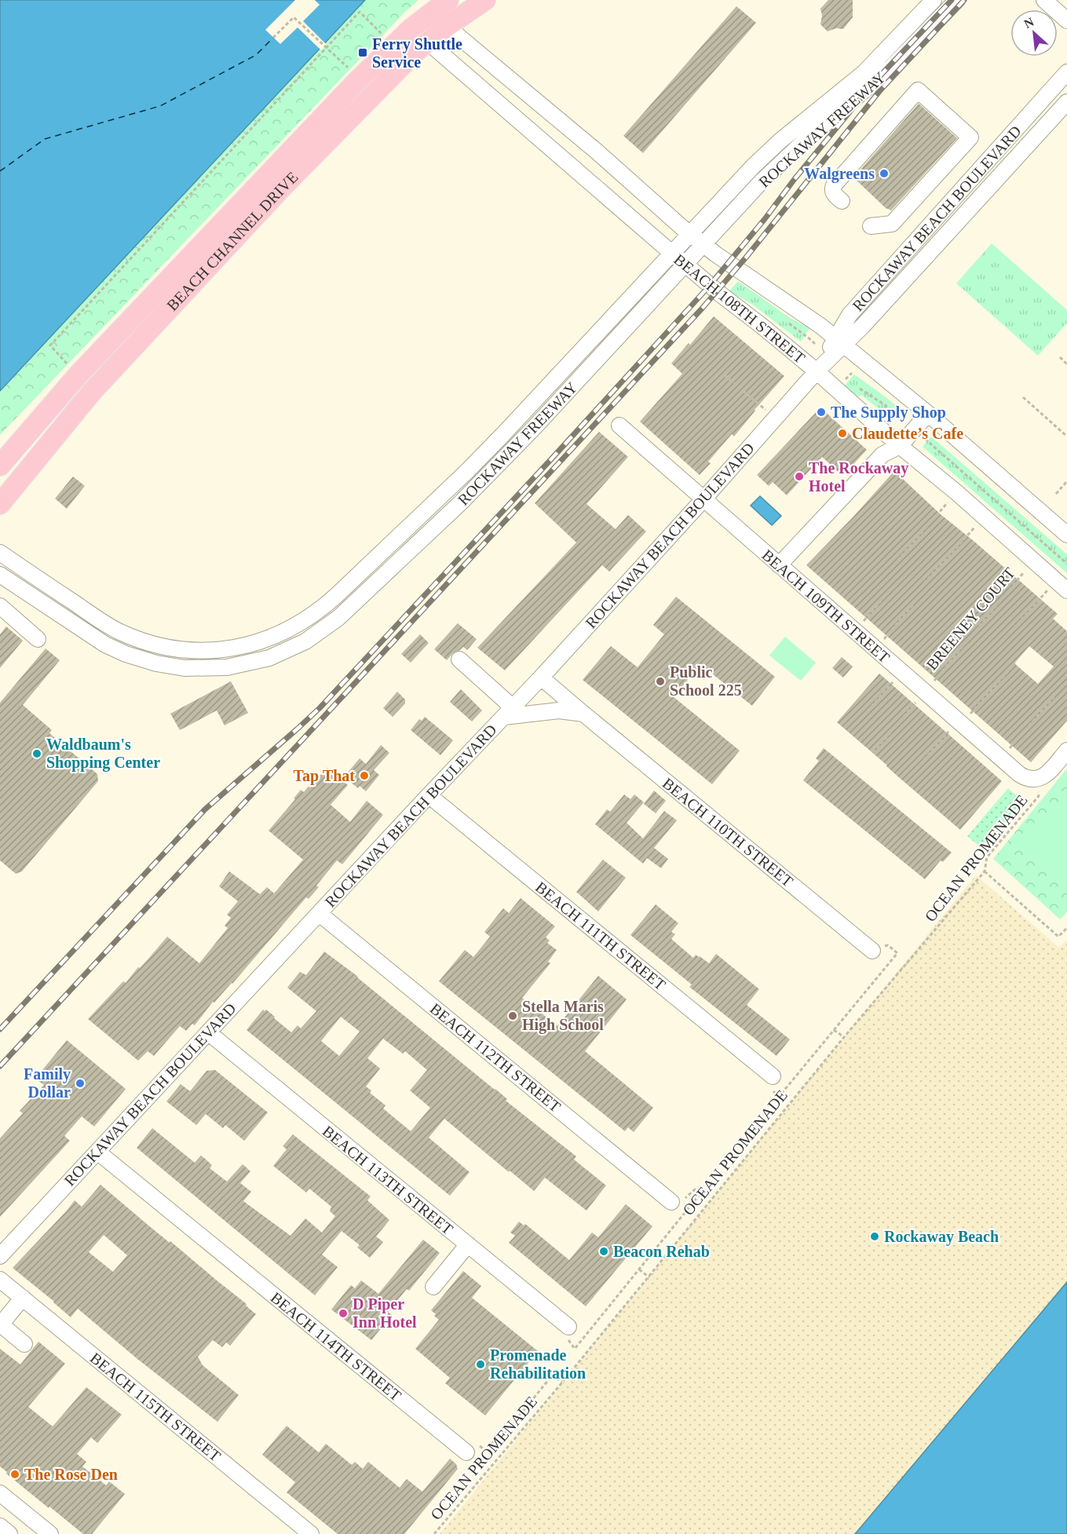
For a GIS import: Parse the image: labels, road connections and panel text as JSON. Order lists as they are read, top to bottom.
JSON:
{
  "streets": {
    "main road": ["BEACH CHANNEL DRIVE"],
    "street": [
      "ROCKAWAY FREEWAY",
      "ROCKAWAY BEACH BOULEVARD",
      "BEACH 108TH STREET",
      "BEACH 109TH STREET",
      "BEACH 110TH STREET",
      "BEACH 111TH STREET",
      "BEACH 112TH STREET",
      "BEACH 113TH STREET",
      "BEACH 114TH STREET",
      "BEACH 115TH STREET"
    ],
    "path": ["BREENEY COURT", "OCEAN PROMENADE"]
  },
  "crossings": [
    ["ROCKAWAY FREEWAY", "BEACH 108TH STREET"],
    ["ROCKAWAY BEACH BOULEVARD", "BEACH 108TH STREET"],
    ["ROCKAWAY BEACH BOULEVARD", "BEACH 109TH STREET"],
    ["ROCKAWAY BEACH BOULEVARD", "BEACH 110TH STREET"],
    ["ROCKAWAY BEACH BOULEVARD", "BEACH 111TH STREET"],
    ["ROCKAWAY BEACH BOULEVARD", "BEACH 112TH STREET"],
    ["ROCKAWAY BEACH BOULEVARD", "BEACH 113TH STREET"],
    ["ROCKAWAY BEACH BOULEVARD", "BEACH 114TH STREET"],
    ["BEACH CHANNEL DRIVE", "BEACH 108TH STREET"],
    ["BEACH 108TH STREET", "BREENEY COURT"],
    ["BEACH 109TH STREET", "BREENEY COURT"],
    ["BEACH 109TH STREET", "OCEAN PROMENADE"]
  ],
  "places": {
    "transit": ["Ferry Shuttle Service"],
    "other": [
      "Walgreens",
      "The Supply Shop",
      "Claudette’s Cafe",
      "The Rockaway Hotel",
      "Public School 225",
      "Waldbaum's Shopping Center",
      "Tap That",
      "Stella Maris High School",
      "Family Dollar",
      "Rockaway Beach",
      "Beacon Rehab",
      "D Piper Inn Hotel",
      "Promenade Rehabilitation",
      "The Rose Den"
    ]
  },
  "north": "top left"
}
